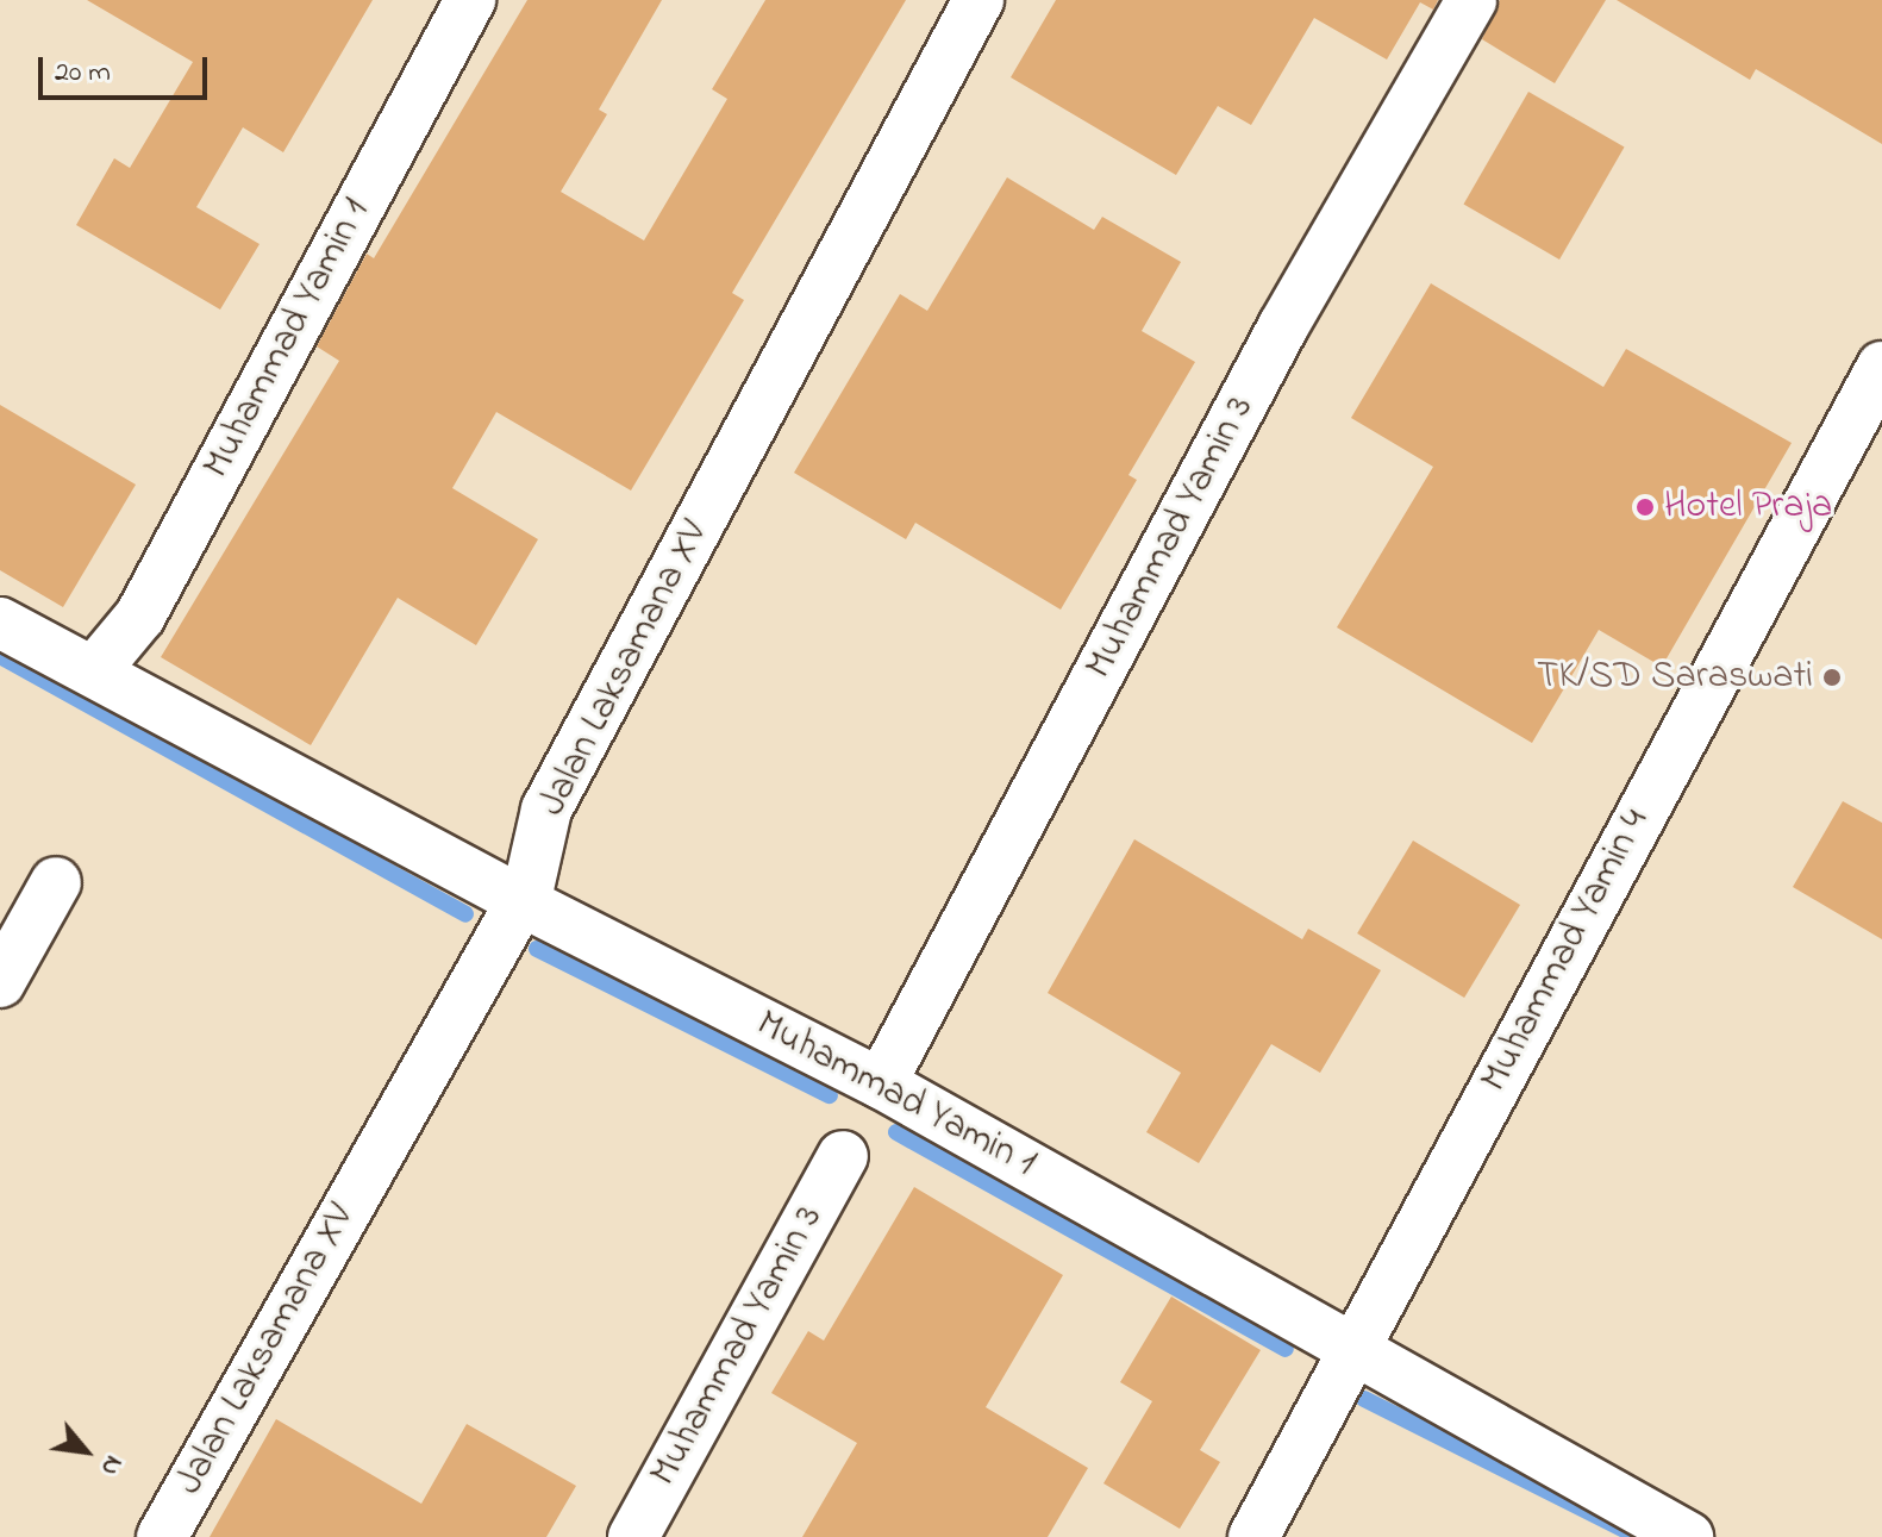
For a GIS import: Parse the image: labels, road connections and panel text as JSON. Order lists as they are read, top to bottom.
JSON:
{
  "streets": {
    "street": [
      "Muhammad Yamin 1",
      "Muhammad Yamin 3",
      "Jalan Laksamana XV",
      "Muhammad Yamin 4"
    ]
  },
  "crossings": [
    ["Muhammad Yamin 1", "Muhammad Yamin 3"],
    ["Muhammad Yamin 1", "Jalan Laksamana XV"],
    ["Muhammad Yamin 1", "Muhammad Yamin 4"]
  ],
  "places": ["Hotel Praja", "TK/SD Saraswati"],
  "scale_bar": "20 m",
  "north": "bottom right"
}
